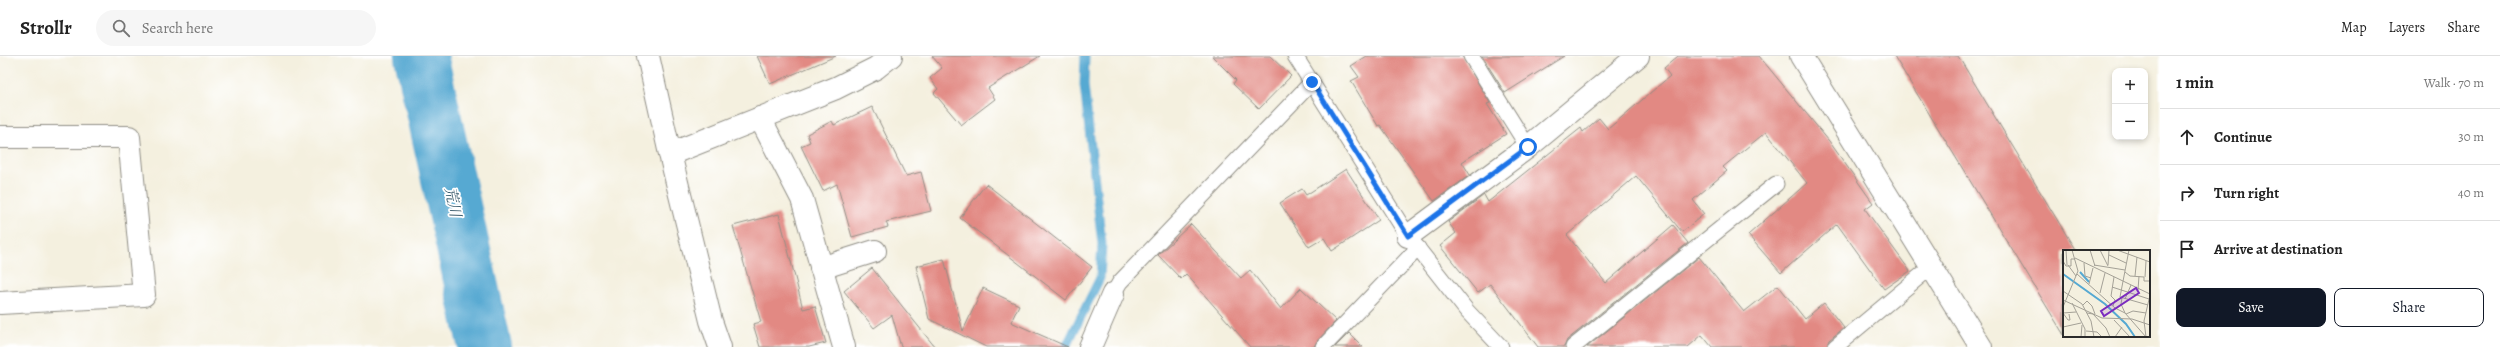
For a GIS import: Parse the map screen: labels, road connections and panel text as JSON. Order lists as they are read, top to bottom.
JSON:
{
  "water": ["荒川"],
  "page": {
    "header": "Strollr",
    "search": "Search here",
    "nav": ["Map", "Layers", "Share"],
    "heading": ["1 min", "Walk · 70 m"],
    "map_buttons": ["+", "−"],
    "list": [
      ["Continue", "30 m"],
      ["Turn right", "40 m"],
      "Arrive at destination"
    ],
    "buttons": ["Save", "Share"]
  }
}
